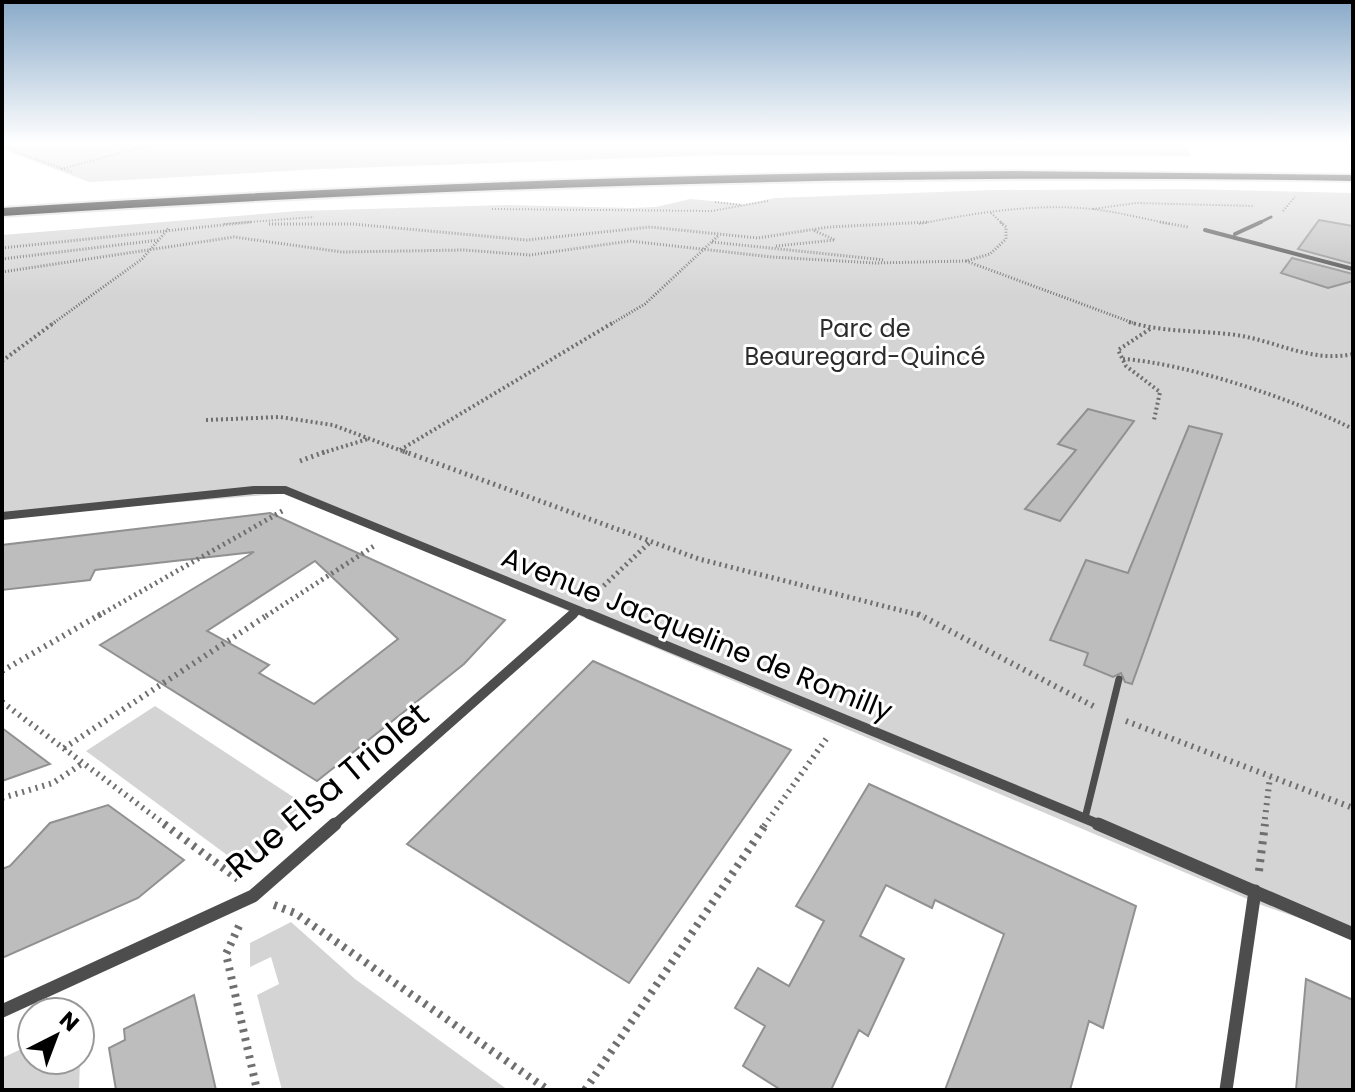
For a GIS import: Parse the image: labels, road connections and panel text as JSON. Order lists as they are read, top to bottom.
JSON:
{
  "streets": {
    "street": ["Avenue Jacqueline de Romilly", "Rue Elsa Triolet"]
  },
  "crossings": [
    ["Avenue Jacqueline de Romilly", "Rue Elsa Triolet"]
  ],
  "parks": ["Parc de Beauregard-Quincé"],
  "north": "top right"
}
